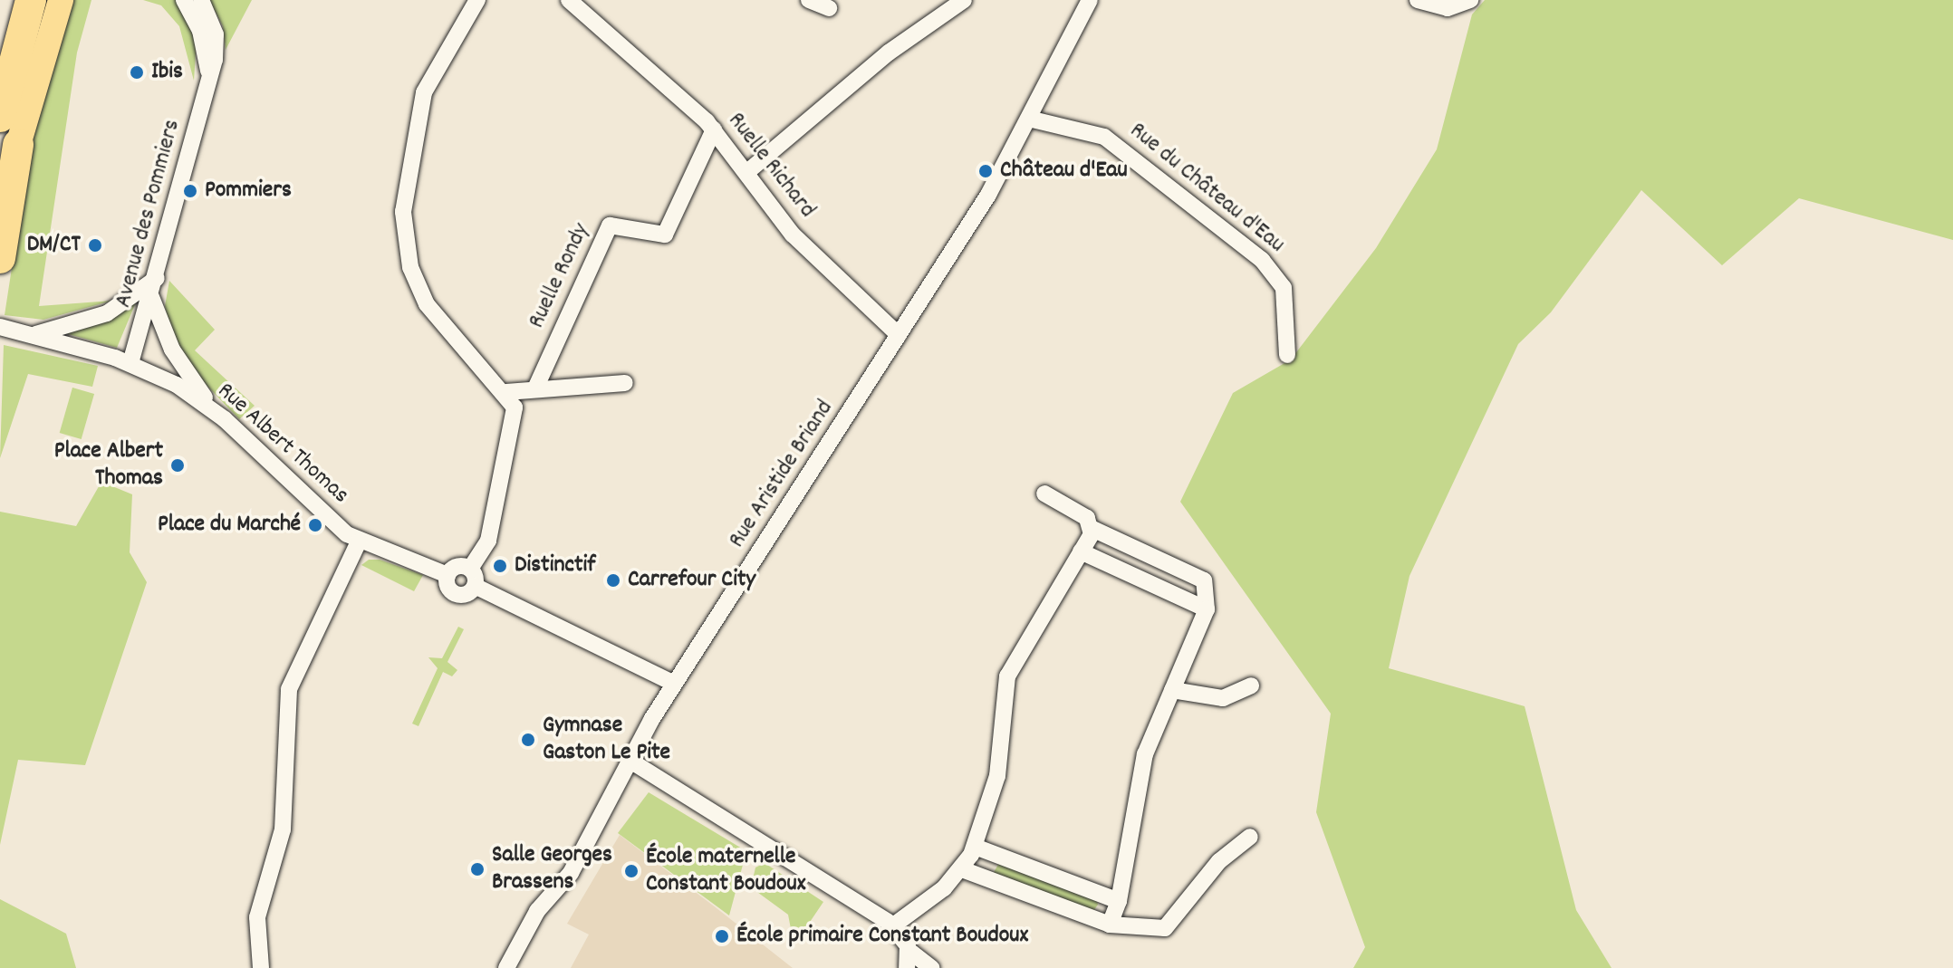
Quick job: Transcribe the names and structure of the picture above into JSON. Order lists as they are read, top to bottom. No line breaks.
{"streets":{"street":["Ruelle Richard","Rue du Château d'Eau","Avenue des Pommiers","Ruelle Rondy","Rue Albert Thomas","Rue Aristide Briand"]},"crossings":[["Ruelle Richard","Ruelle Rondy"],["Ruelle Richard","Rue Aristide Briand"],["Rue du Château d'Eau","Rue Aristide Briand"],["Avenue des Pommiers","Rue Albert Thomas"],["Rue Albert Thomas","Rue Aristide Briand"]],"places":["Ibis","Château d'Eau","Pommiers","DM/CT","Place Albert Thomas","Place du Marché","Distinctif","Carrefour City","Gymnase Gaston Le Pite","Salle Georges Brassens","École maternelle Constant Boudoux","École primaire Constant Boudoux"]}
